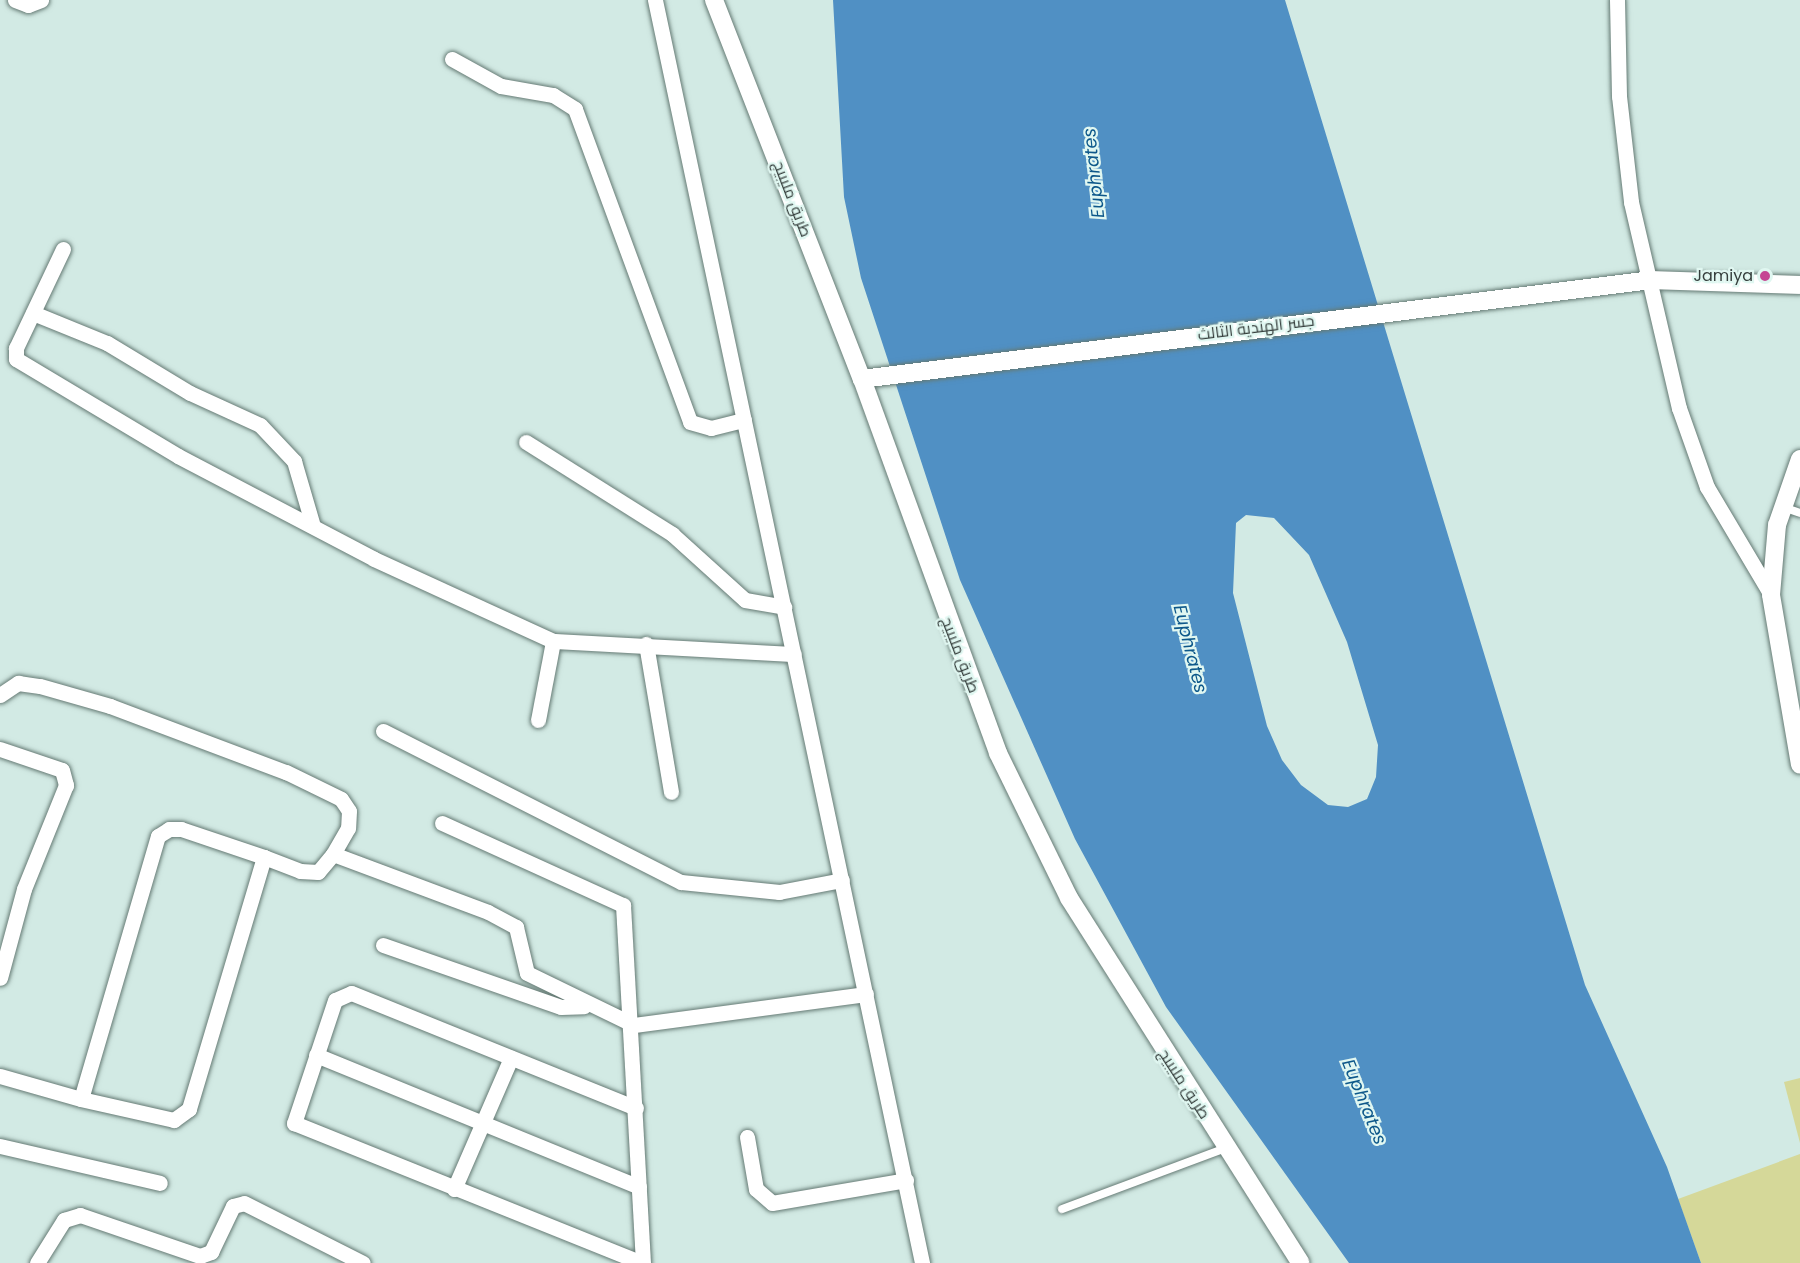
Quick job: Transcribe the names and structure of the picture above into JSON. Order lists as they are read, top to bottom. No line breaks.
{"streets":{"street":["طريق مليبيج","جسر الهندية الثالث"]},"crossings":[["طريق مليبيج","جسر الهندية الثالث"]],"water":["Euphrates"],"places":["Jamiya"]}
